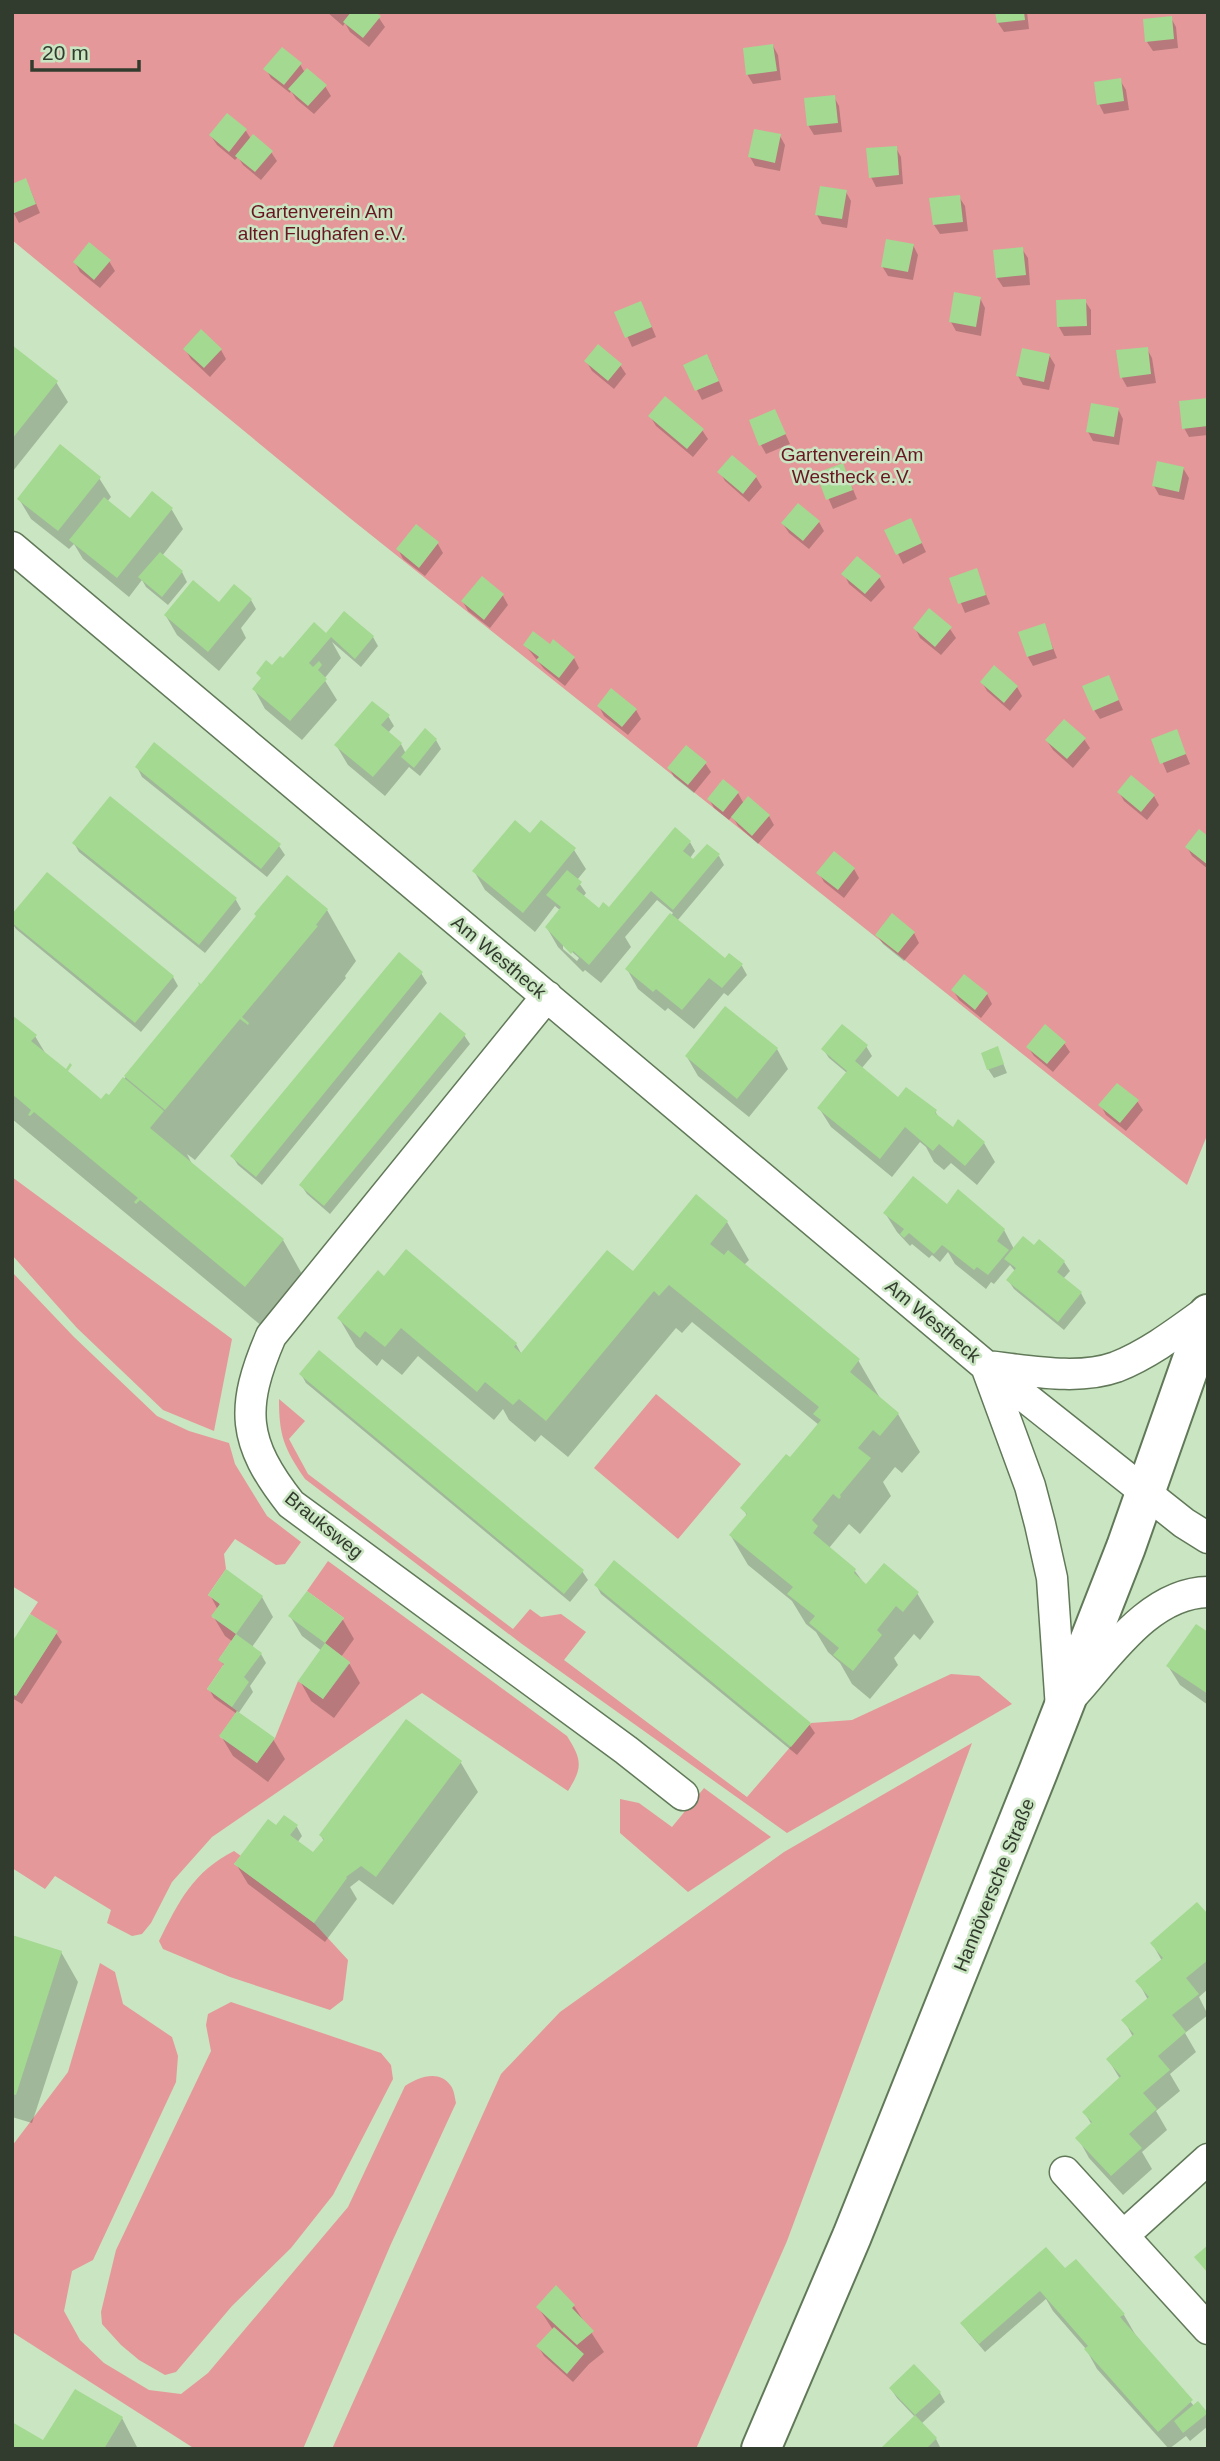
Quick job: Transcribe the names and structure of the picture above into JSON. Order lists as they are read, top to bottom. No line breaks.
{"streets":{"main road":["Hannöversche Straße"],"street":["Am Westheck","Brauksweg"]},"crossings":[["Am Westheck","Brauksweg"],["Am Westheck","Hannöversche Straße"]],"parks":["Gartenverein Am alten Flughafen e.V.","Gartenverein Am Westheck e.V."],"scale_bar":"20 m"}
